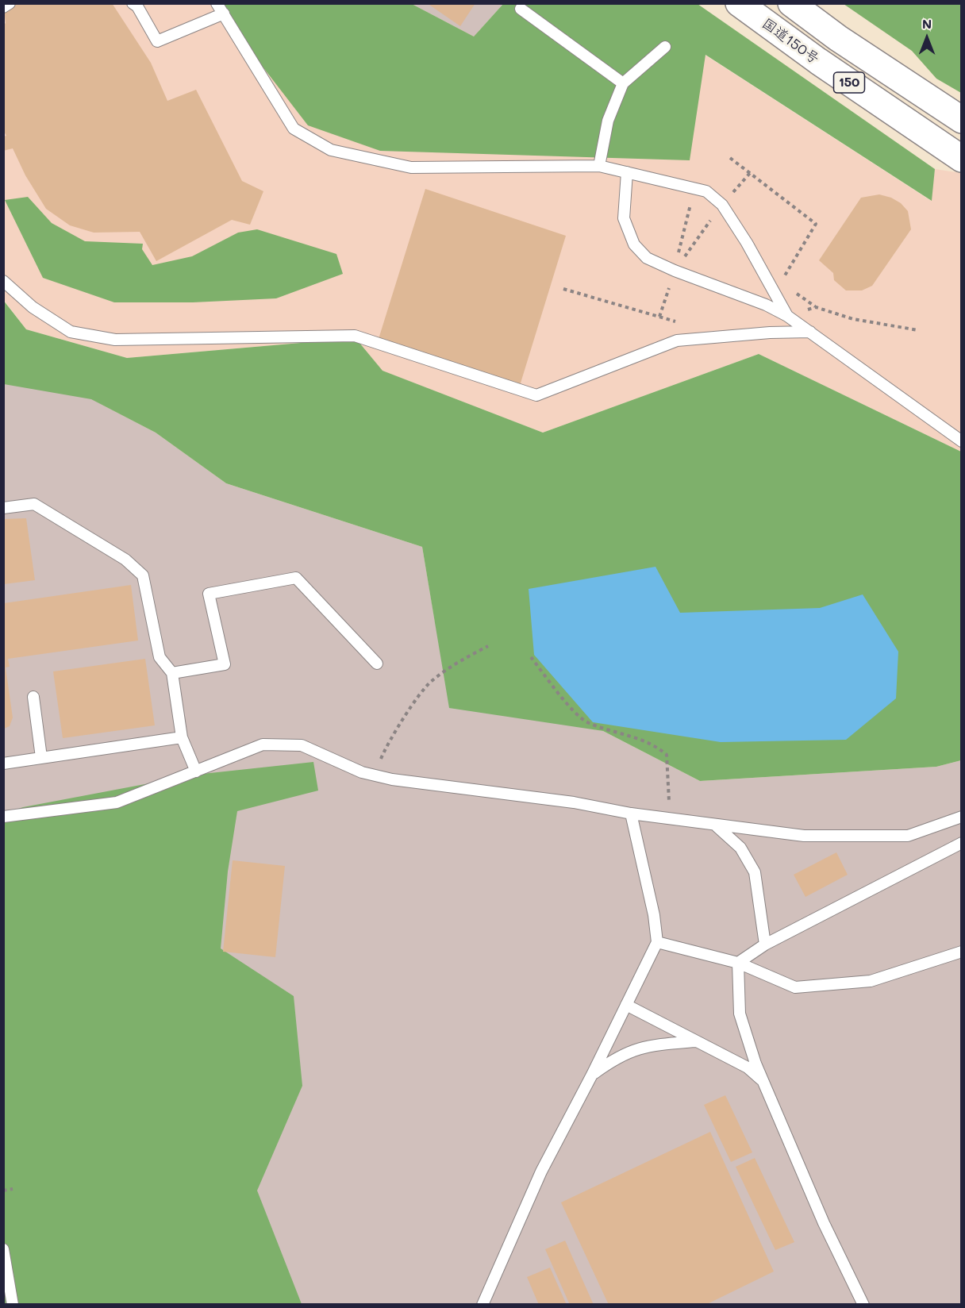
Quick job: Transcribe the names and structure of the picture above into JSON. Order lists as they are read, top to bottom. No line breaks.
{"streets":{"highway":["国道150号","150"]},"north":"top"}
